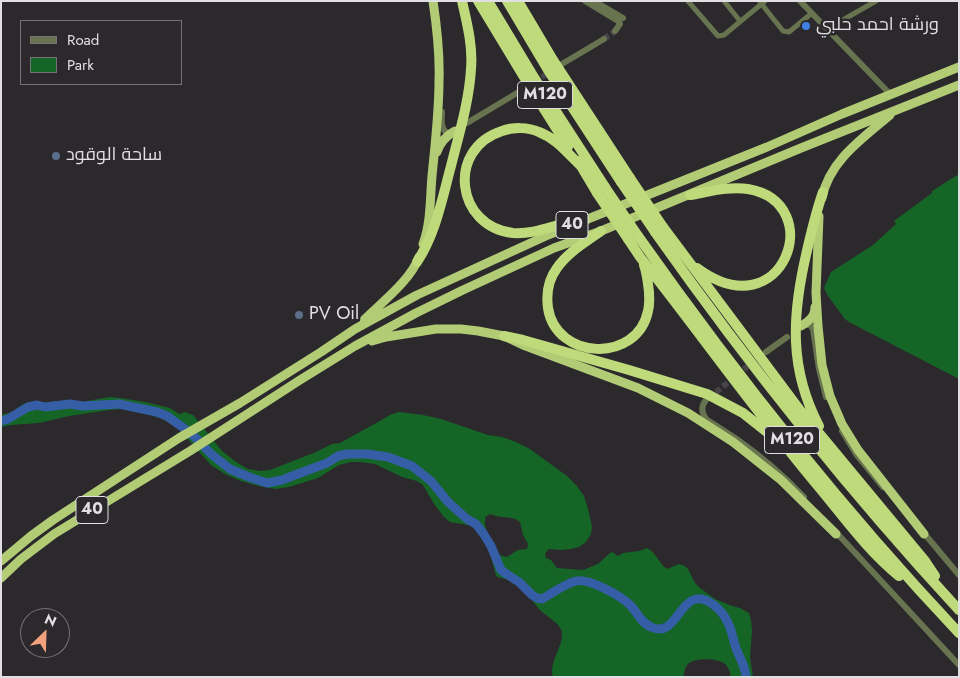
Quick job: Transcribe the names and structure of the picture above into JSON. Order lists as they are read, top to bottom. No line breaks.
{"streets":{"highway":["M120","40"]},"places":["ورشة احمد حلبي","ساحة الوقود","PV Oil"],"legend":["Road","Park"],"north":"top right"}
